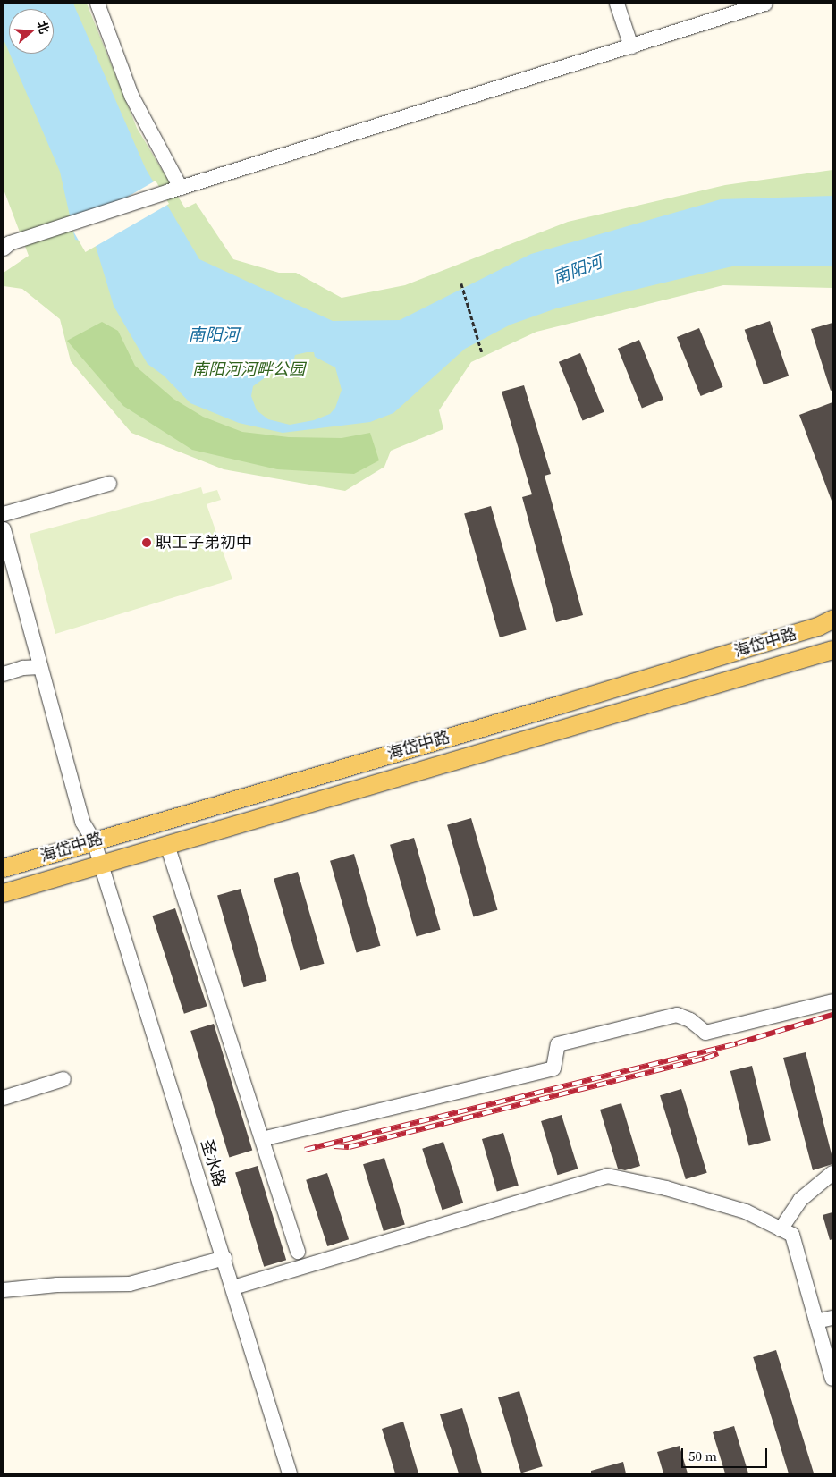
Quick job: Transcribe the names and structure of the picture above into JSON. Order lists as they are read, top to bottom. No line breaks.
{"streets":{"main road":["海岱中路"],"street":["圣水路"]},"crossings":[["海岱中路","圣水路"]],"water":["南阳河"],"parks":["南阳河河畔公园"],"places":["职工子弟初中"],"scale_bar":"50 m","north":"right"}
